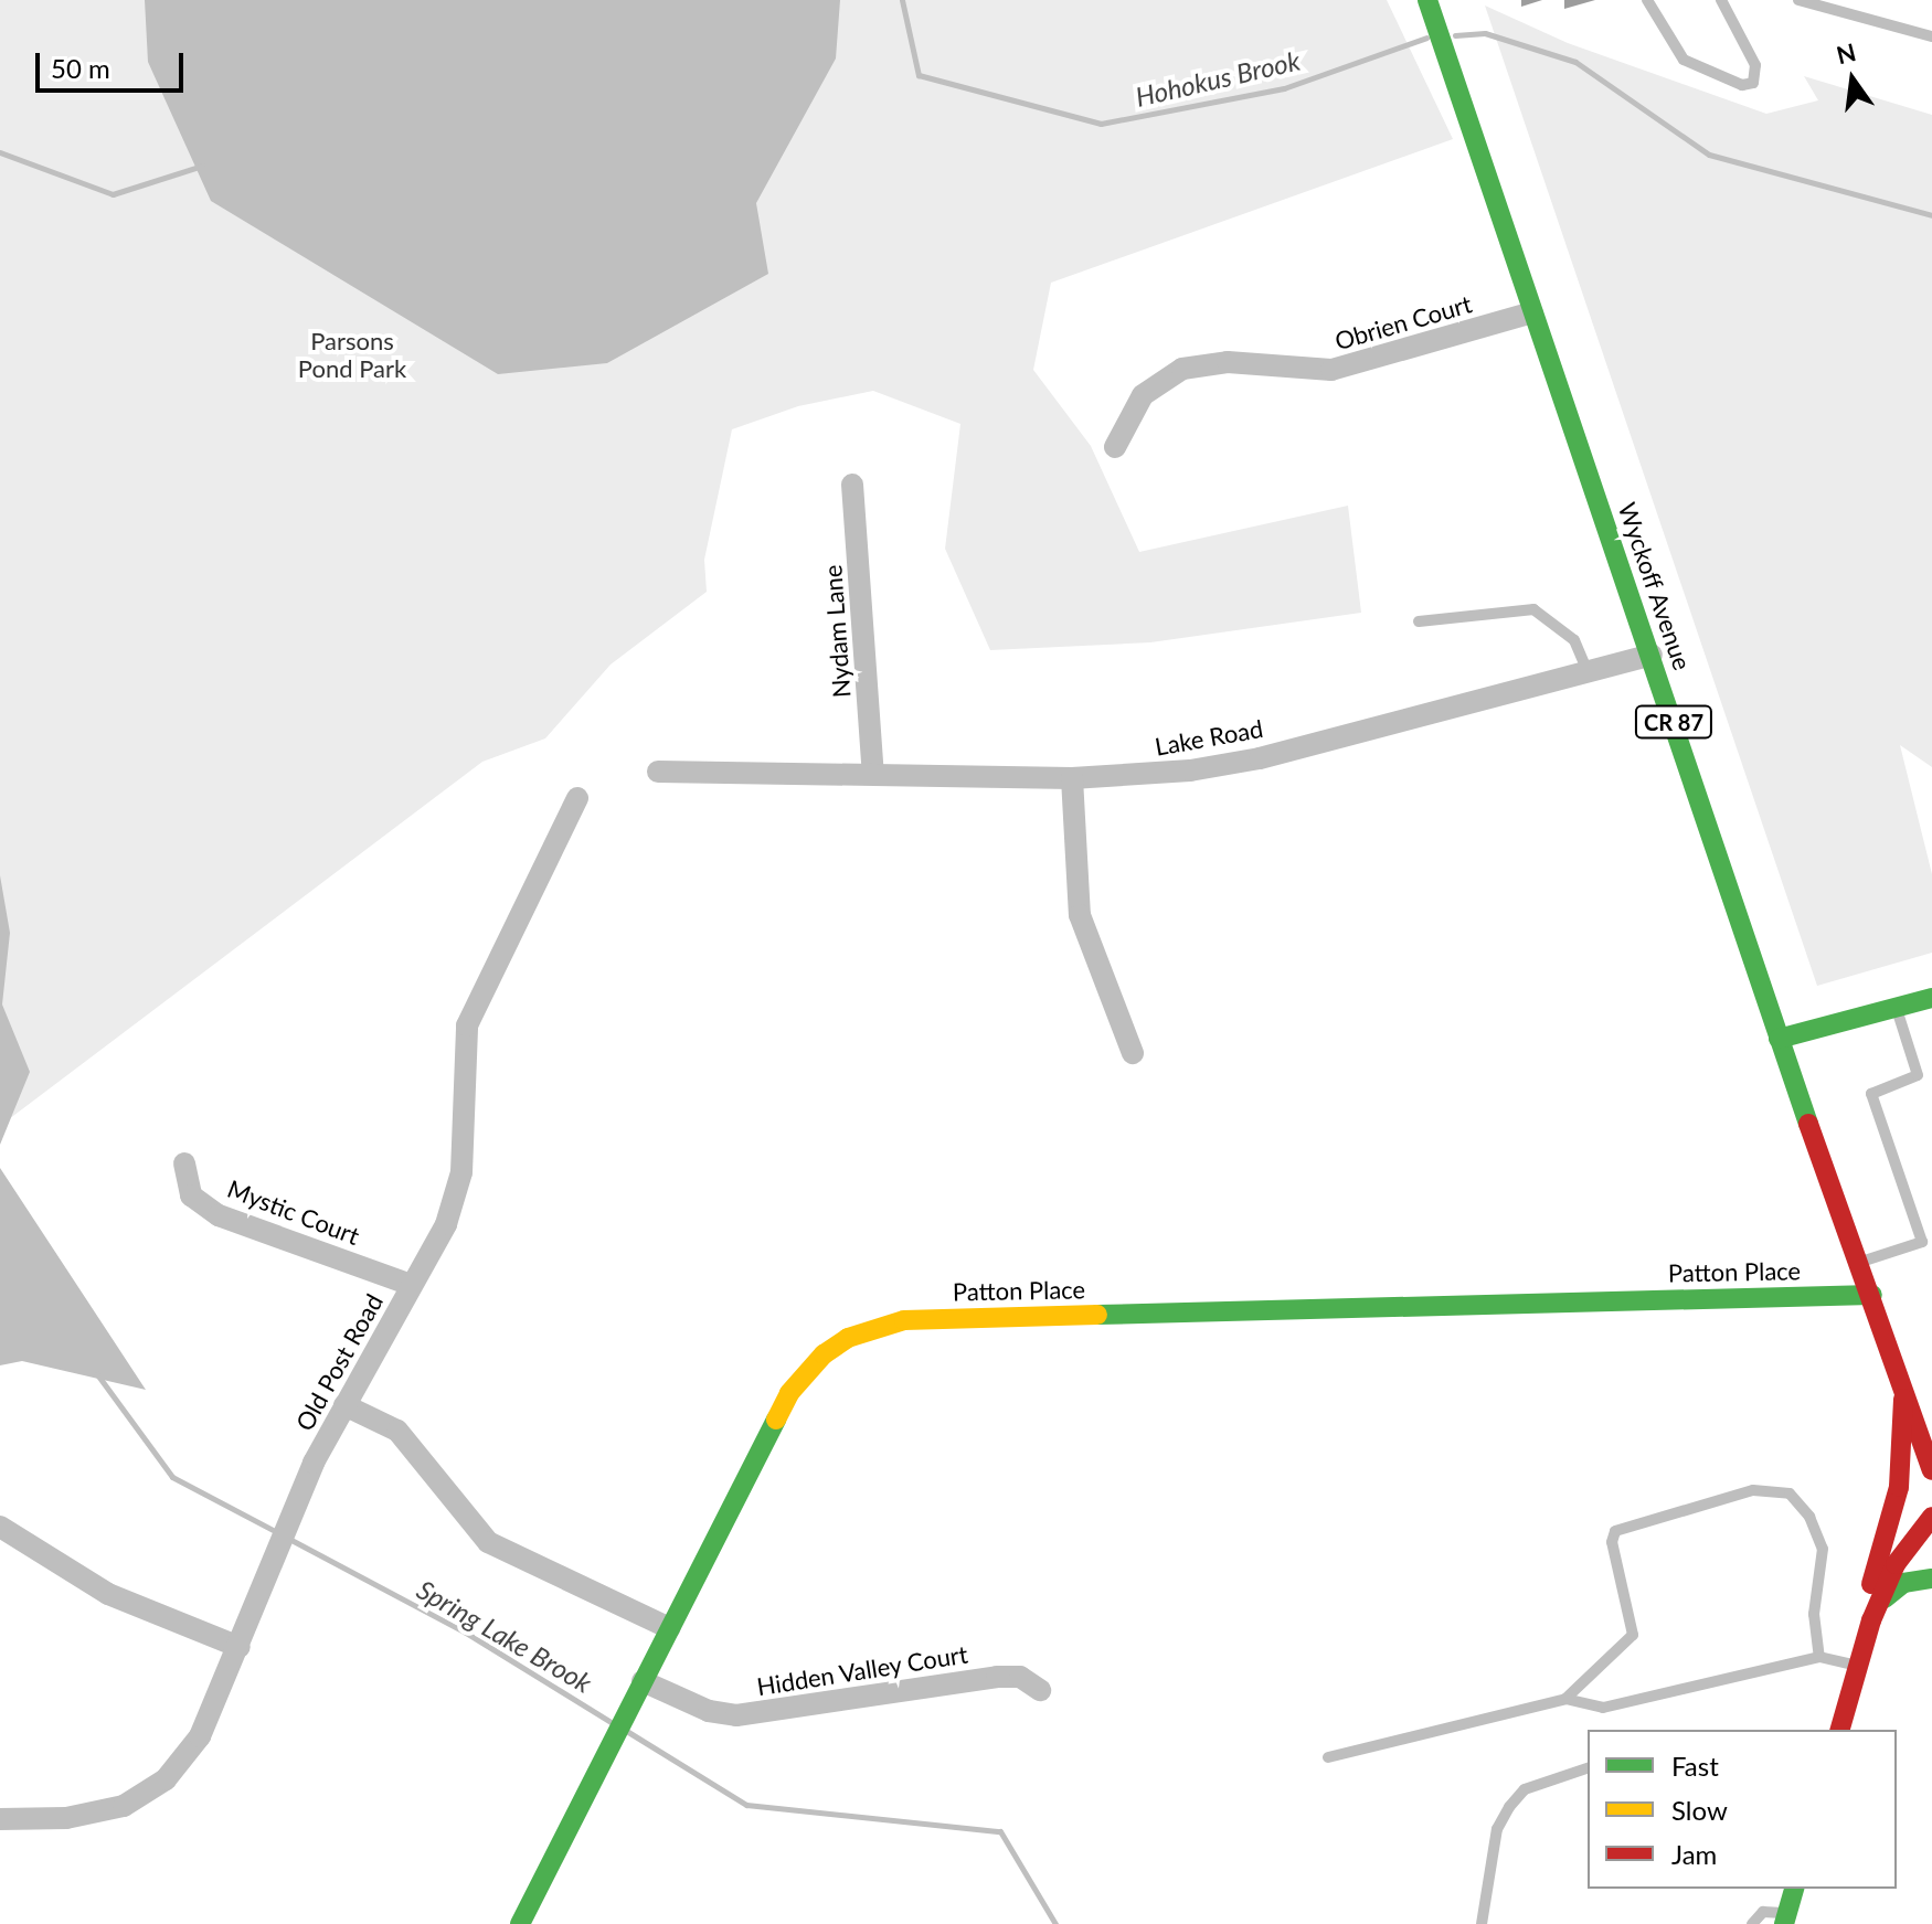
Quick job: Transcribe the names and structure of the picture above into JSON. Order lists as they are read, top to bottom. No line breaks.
{"streets":{"main road":["Wyckoff Avenue","CR 87","Patton Place"],"street":["Obrien Court","Nydam Lane","Lake Road","Mystic Court","Old Post Road","Hidden Valley Court"]},"crossings":[["Obrien Court","Wyckoff Avenue"],["Wyckoff Avenue","Lake Road"],["Wyckoff Avenue","Patton Place"],["Nydam Lane","Lake Road"],["Mystic Court","Old Post Road"],["Patton Place","Hidden Valley Court"]],"water":["Hohokus Brook","Spring Lake Brook"],"parks":["Parsons Pond Park"],"legend":["Fast","Slow","Jam"],"scale_bar":"50 m","north":"top"}
